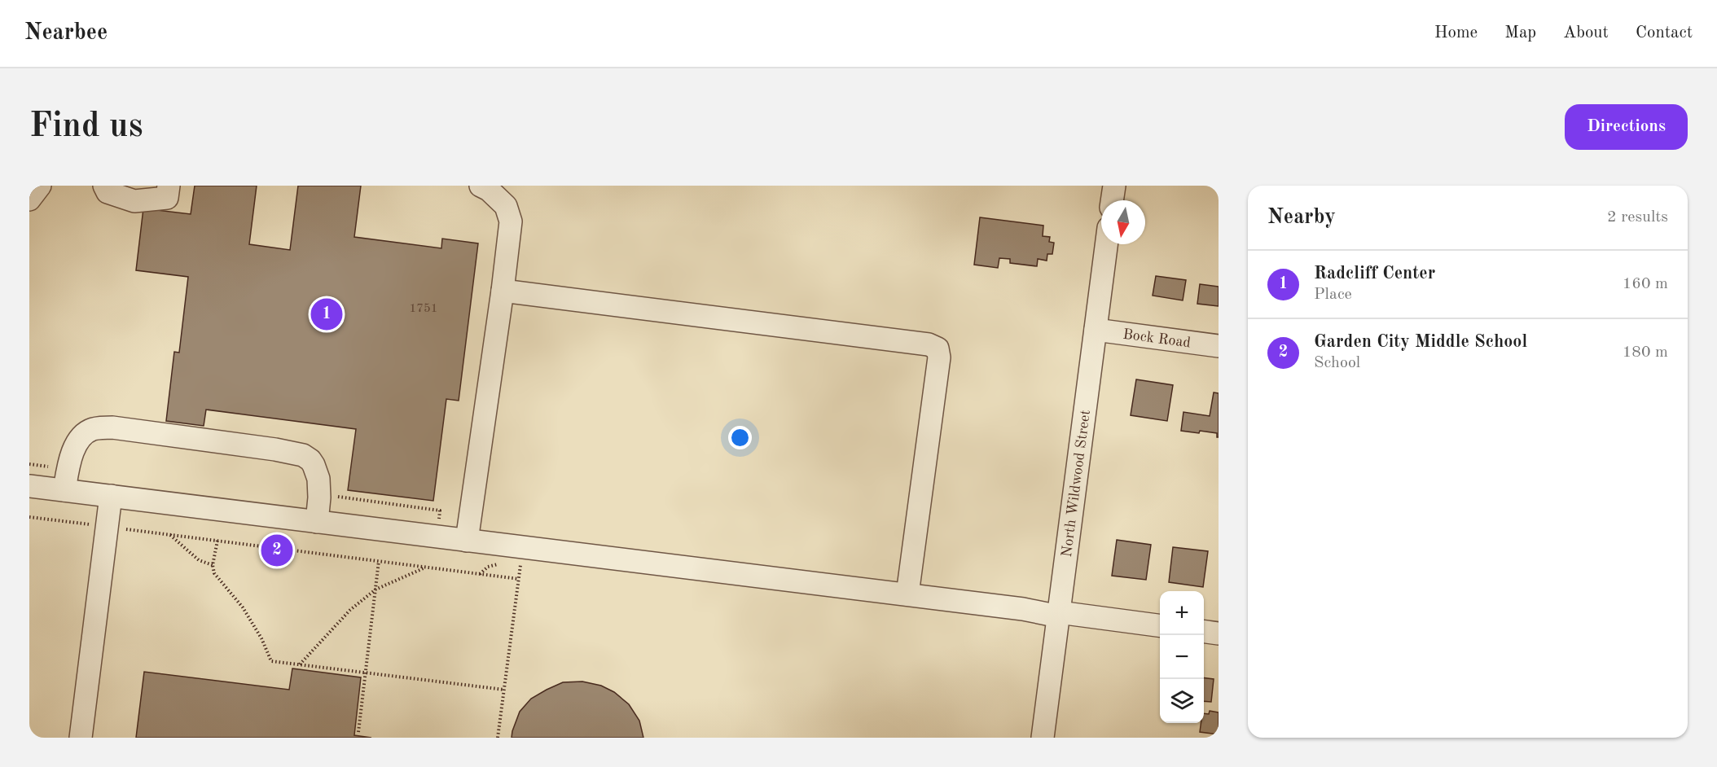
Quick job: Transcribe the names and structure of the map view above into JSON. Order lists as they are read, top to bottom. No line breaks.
{"streets":{"street":["Bock Road","North Wildwood Street"]},"crossings":[["Bock Road","North Wildwood Street"]],"house_numbers":["1751"],"north":"bottom","page":{"header":"Nearbee","nav":["Home","Map","About","Contact"],"buttons":"Directions","title":"Find us","heading":["Nearby","2 results"],"list":[{"mark":"1","name":"Radcliff Center","note":"Place","value":"160 m"},{"mark":"2","name":"Garden City Middle School","note":"School","value":"180 m"}],"pins":["1","2"],"map_buttons":["+","−"]}}
